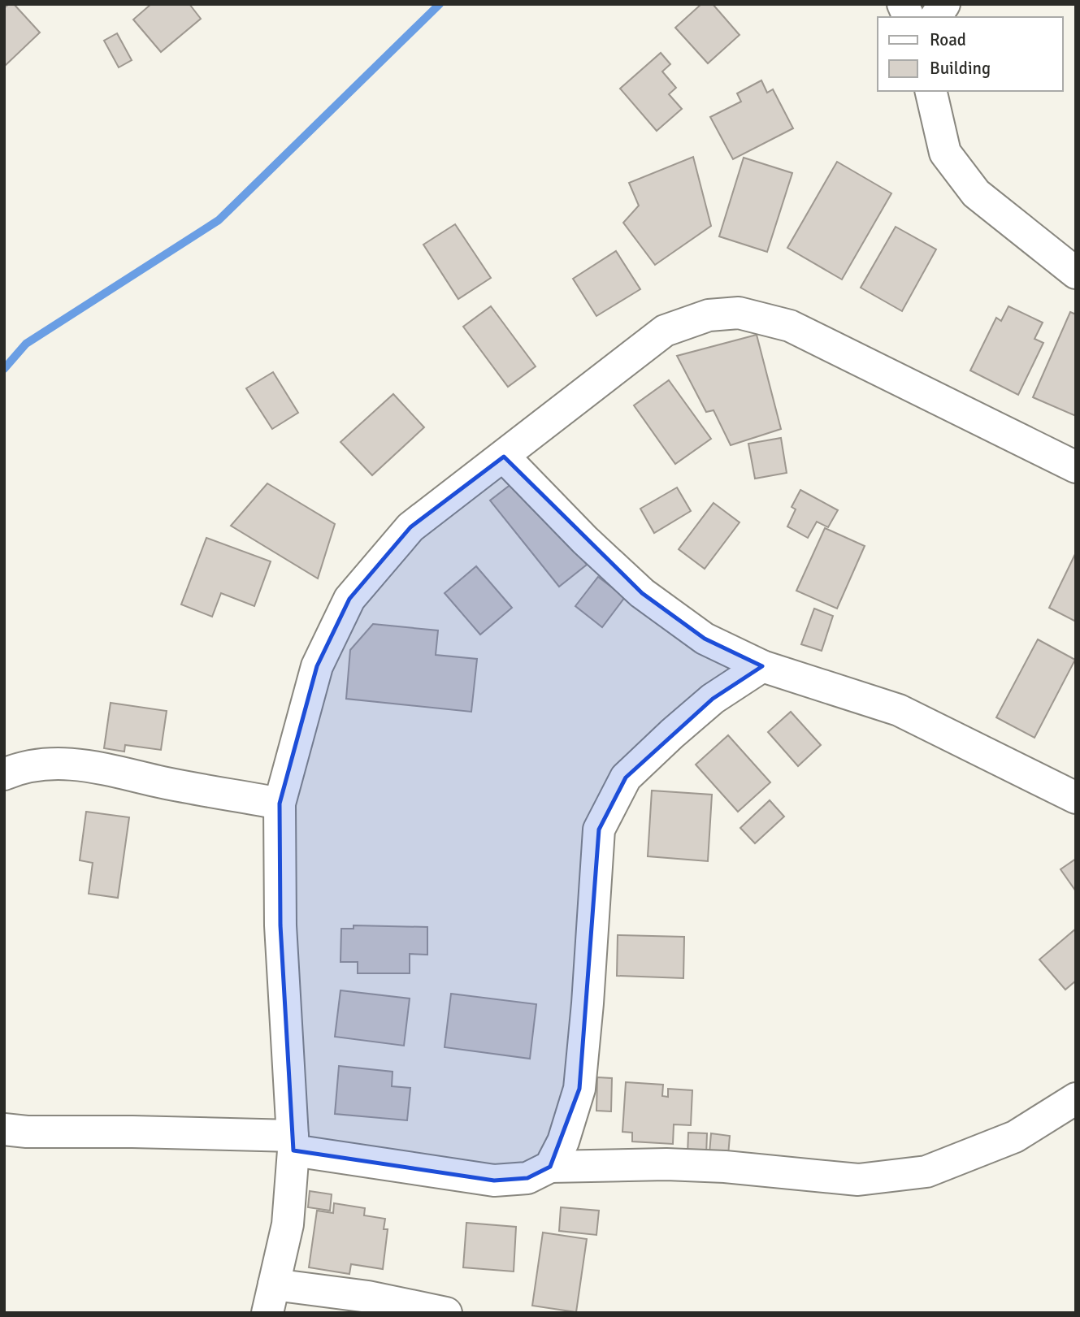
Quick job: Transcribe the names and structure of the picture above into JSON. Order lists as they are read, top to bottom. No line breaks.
{"legend":["Road","Building"]}
